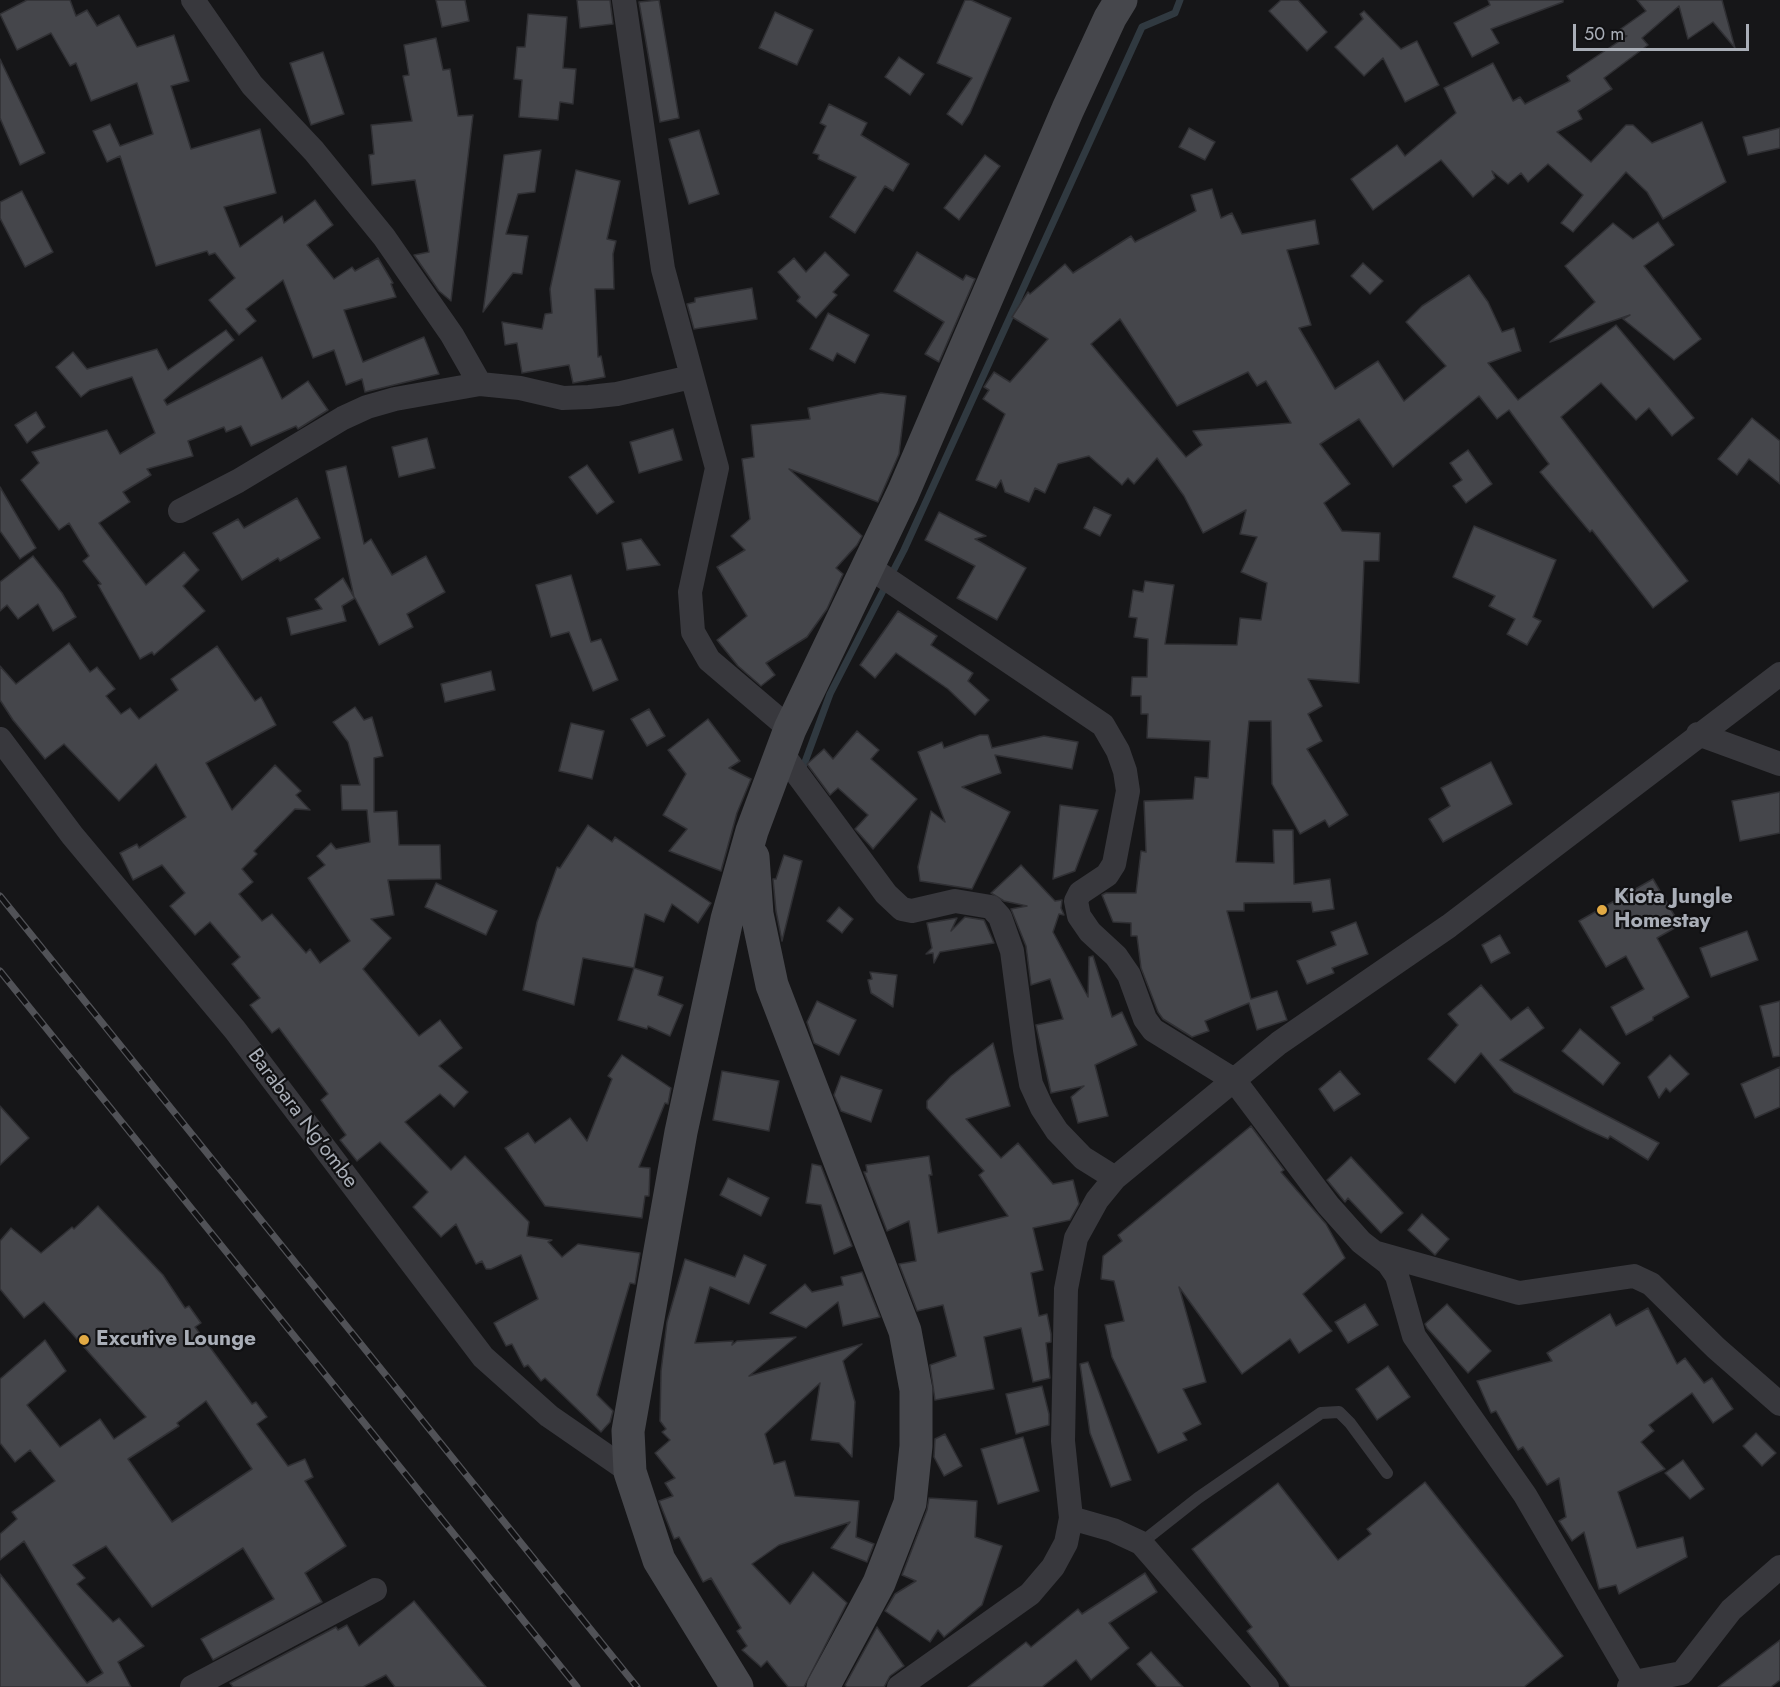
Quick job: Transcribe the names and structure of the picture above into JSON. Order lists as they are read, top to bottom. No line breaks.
{"streets":{"street":["Barabara Ng'ombe"]},"places":["Kiota Jungle Homestay","Excutive Lounge"],"scale_bar":"50 m"}
